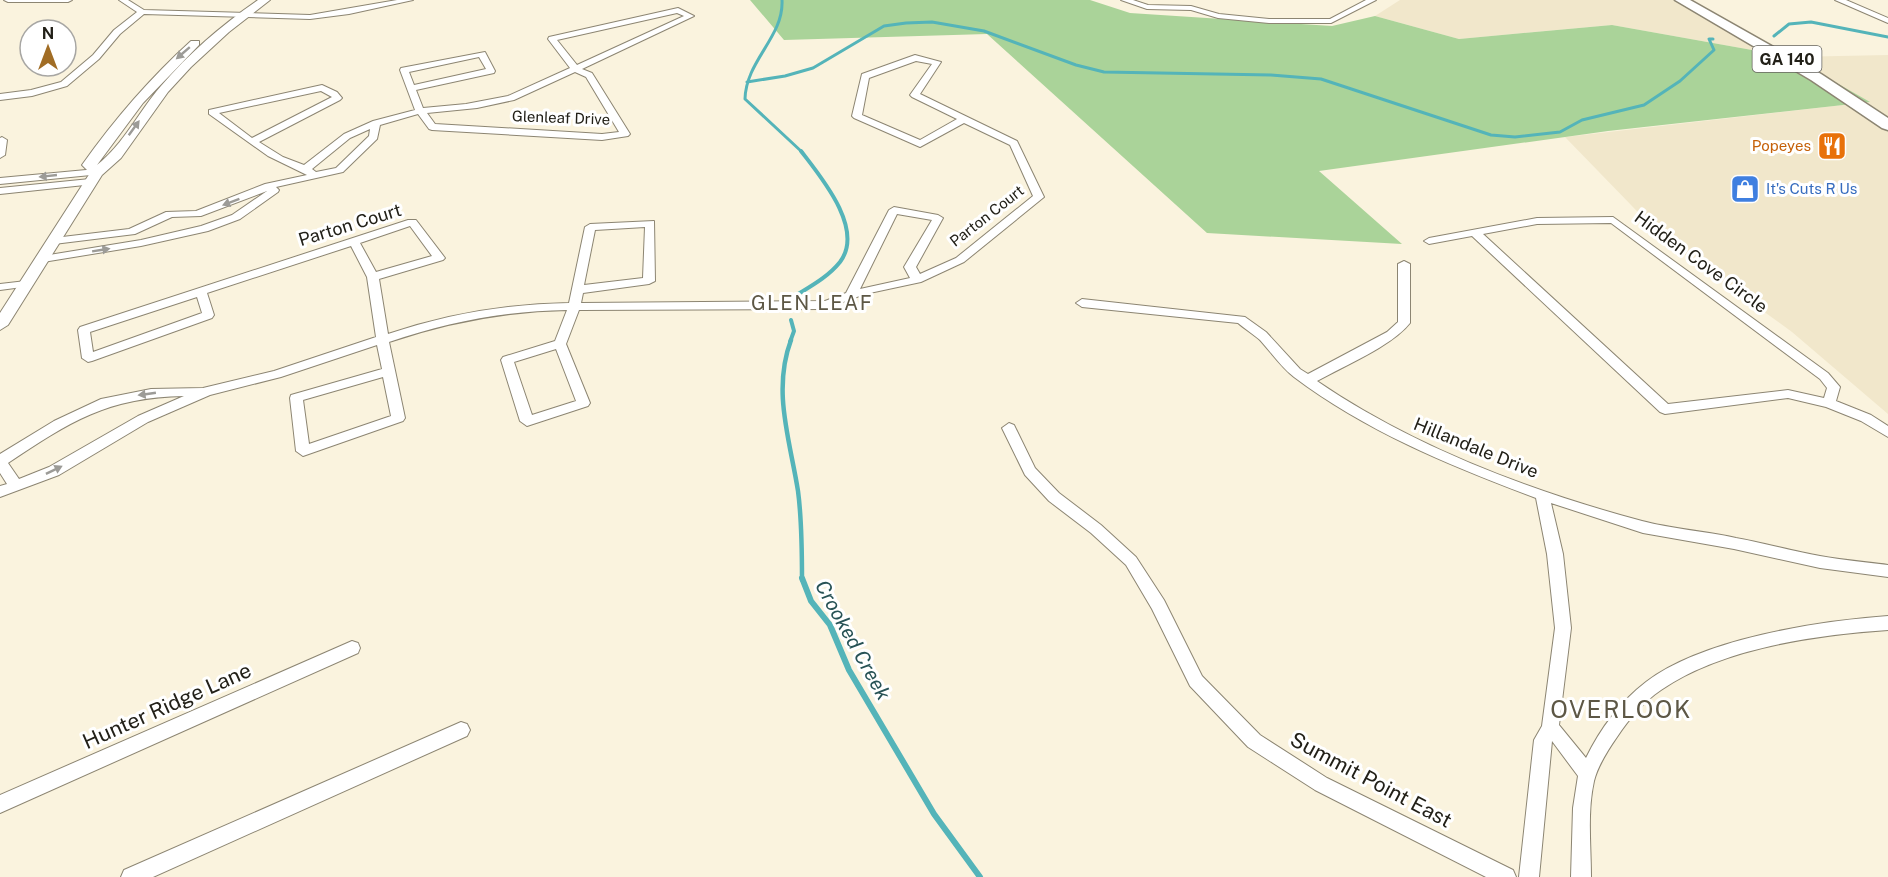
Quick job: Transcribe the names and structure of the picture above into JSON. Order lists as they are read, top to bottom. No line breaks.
{"streets":{"main road":["GA 140"],"street":["Glenleaf Drive","Parton Court","Hidden Cove Circle","Hillandale Drive","Hunter Ridge Lane","Summit Point East"]},"districts":["GLEN LEAF","OVERLOOK"],"water":["Crooked Creek"],"places":{"restaurant":["Popeyes"],"shop":["It's Cuts R Us"]},"north":"top"}
